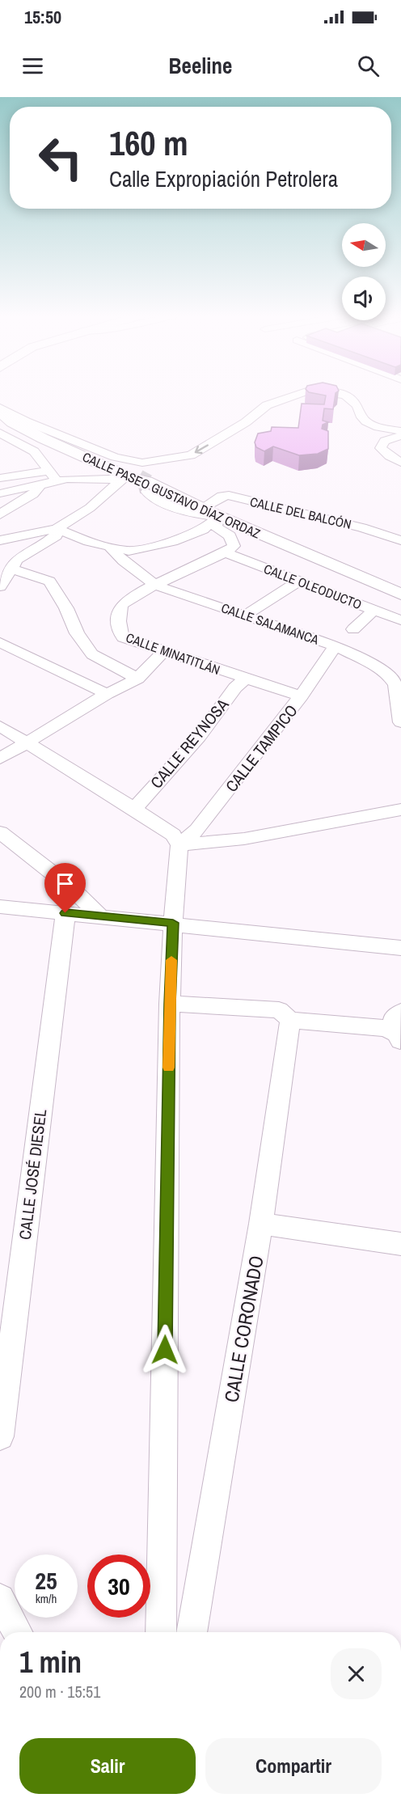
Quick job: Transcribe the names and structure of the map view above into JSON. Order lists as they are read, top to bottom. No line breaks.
{"streets":{"main road":["CALLE PASEO GUSTAVO DÍAZ ORDAZ"],"street":["CALLE DEL BALCÓN","CALLE OLEODUCTO","CALLE SALAMANCA","CALLE MINATITLÁN","CALLE REYNOSA","CALLE TAMPICO","CALLE JOSÉ DIESEL","CALLE CORONADO"]},"crossings":[["CALLE PASEO GUSTAVO DÍAZ ORDAZ","CALLE DEL BALCÓN"],["CALLE OLEODUCTO","CALLE MINATITLÁN"],["CALLE SALAMANCA","CALLE MINATITLÁN"],["CALLE SALAMANCA","CALLE TAMPICO"],["CALLE MINATITLÁN","CALLE REYNOSA"],["CALLE MINATITLÁN","CALLE TAMPICO"]],"north":"left","page":{"status":"15:50","header":"Beeline","turn":["160 m","Calle Expropiación Petrolera"],"speed":"25 km/h","limit":"30","heading":["1 min","200 m · 15:51"],"buttons":["Salir","Compartir"]}}
